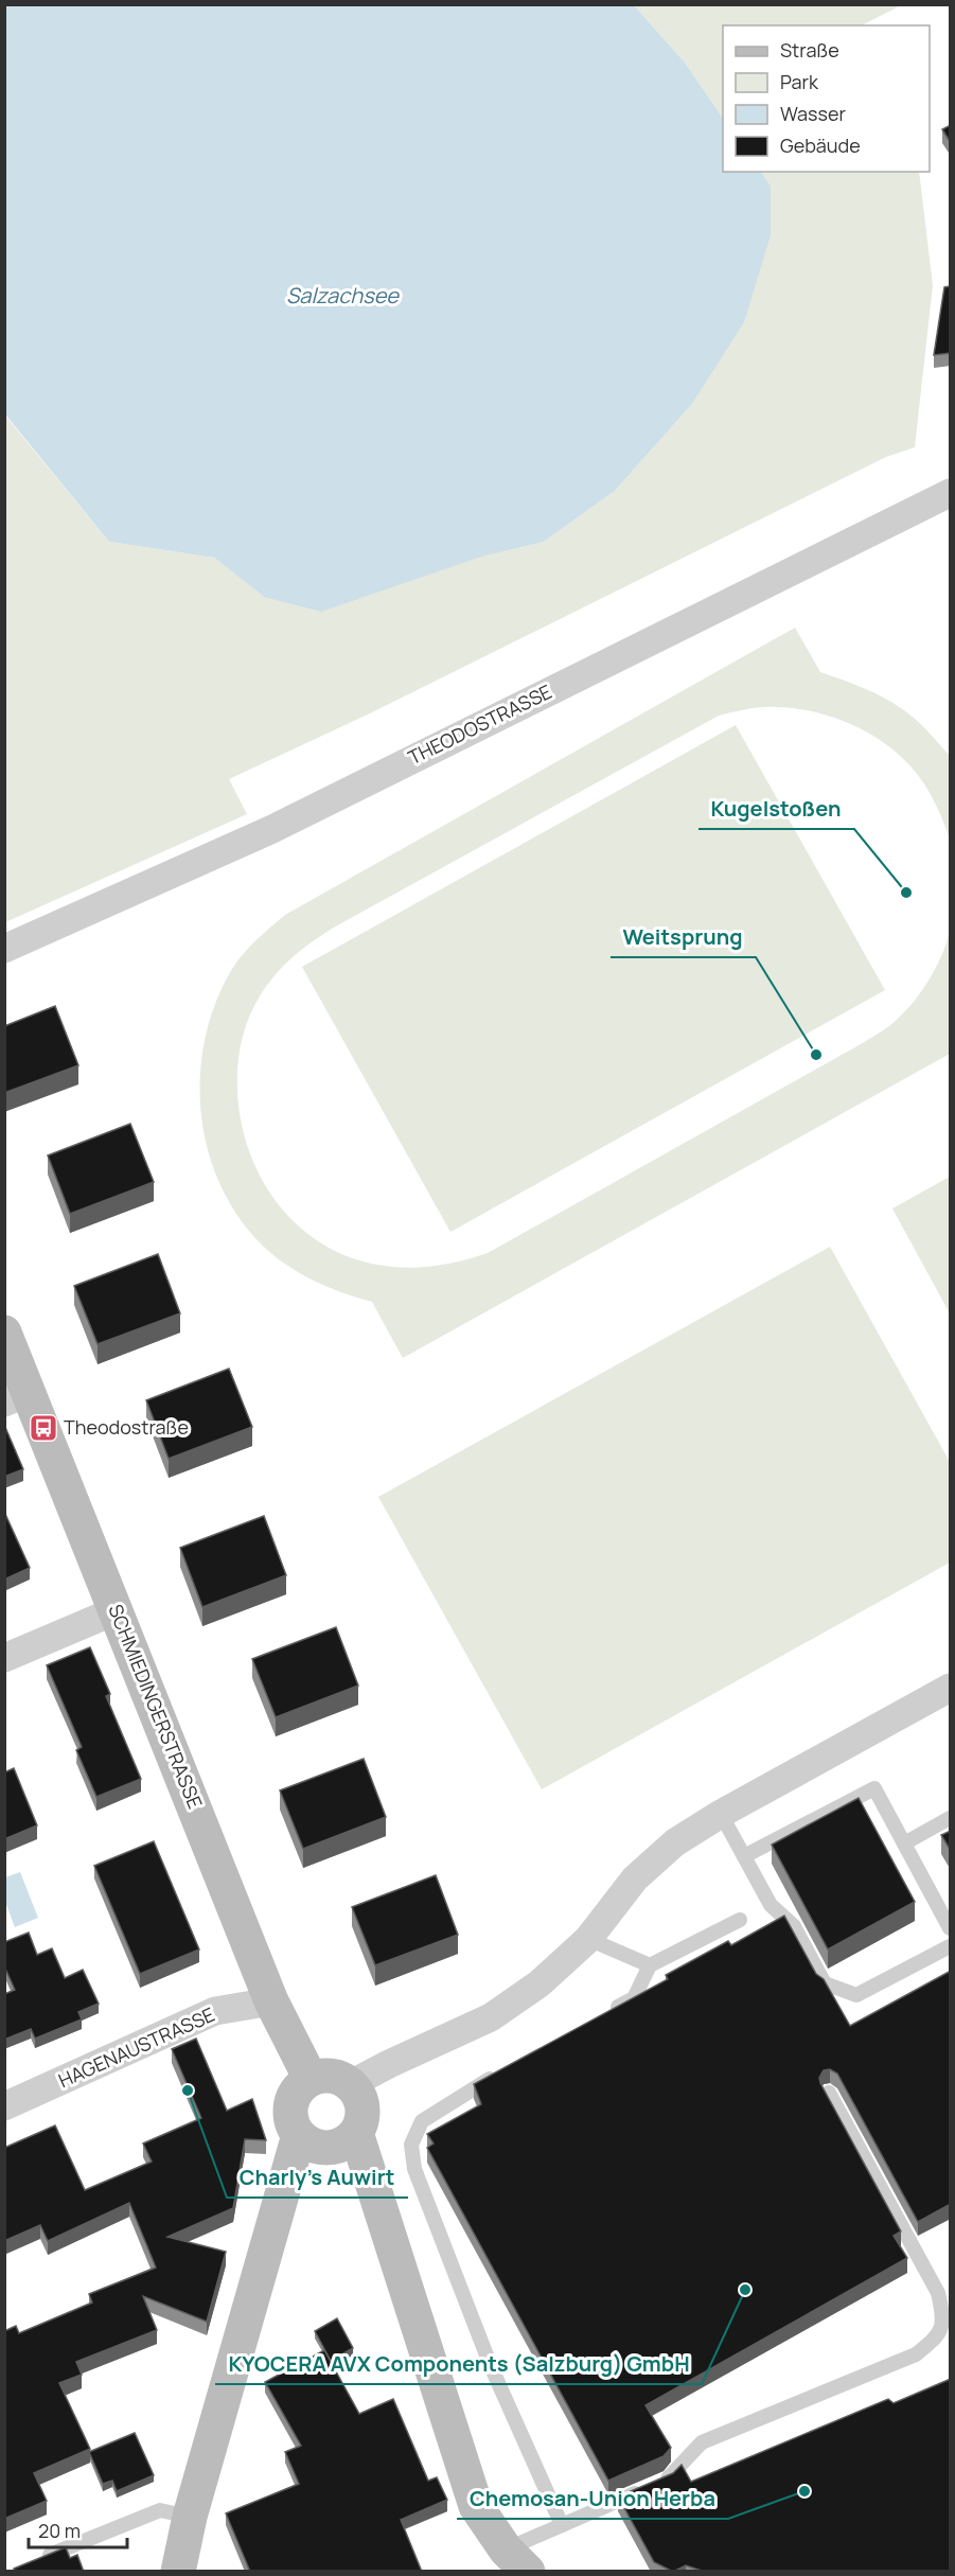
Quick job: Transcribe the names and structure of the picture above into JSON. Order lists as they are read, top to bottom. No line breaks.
{"streets":{"street":["THEODOSTRASSE","SCHMIEDINGERSTRASSE","HAGENAUSTRASSE"]},"crossings":[["SCHMIEDINGERSTRASSE","HAGENAUSTRASSE"]],"water":["Salzachsee"],"places":{"other":["Kugelstoßen","Weitsprung","Charly's Auwirt","KYOCERA AVX Components (Salzburg) GmbH","Chemosan-Union Herba"],"bus stop":["Theodostraße"]},"legend":["Straße","Park","Wasser","Gebäude"],"scale_bar":"20 m"}
